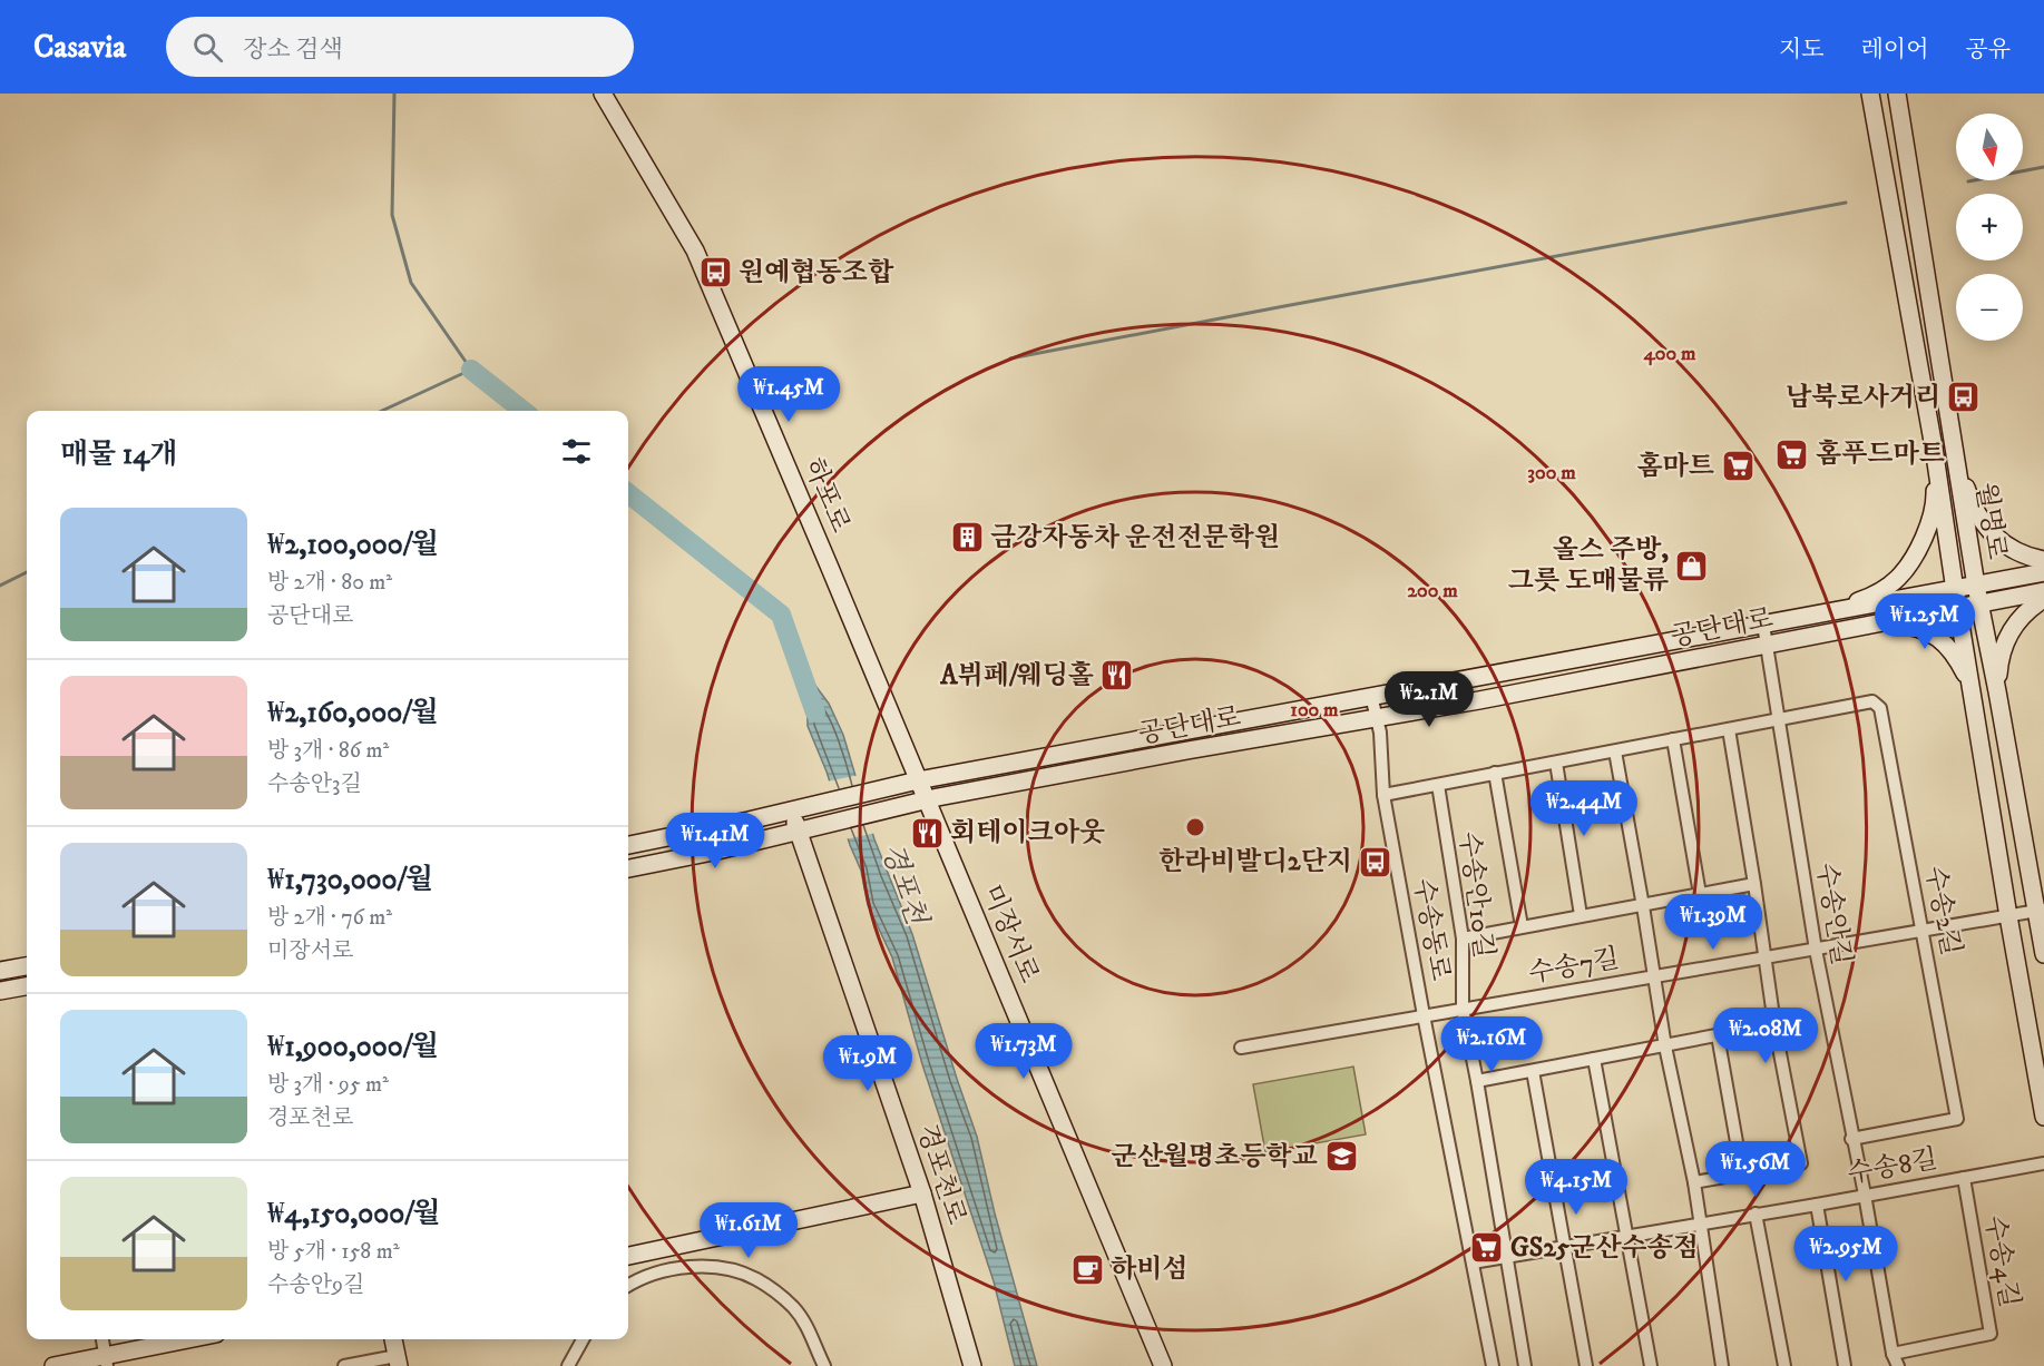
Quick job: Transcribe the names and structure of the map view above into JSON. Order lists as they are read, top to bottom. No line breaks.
{"streets":{"street":["하포로","월명로","공단대로","수송안10길","수송2길","수송안길","수송동로","미장서로","수송7길","수송8길","경포천로","수송4길"]},"crossings":[["하포로","공단대로"],["하포로","미장서로"],["월명로","공단대로"],["월명로","수송7길"],["공단대로","수송안길"],["공단대로","수송동로"],["공단대로","미장서로"],["공단대로","경포천로"],["수송안10길","수송7길"],["수송안10길","수송8길"],["수송2길","수송안길"],["수송2길","수송7길"],["수송안길","수송7길"],["수송안길","수송8길"],["수송안길","수송4길"],["수송동로","수송7길"],["수송동로","수송8길"],["수송8길","수송4길"]],"water":["경포천"],"places":{"bus stop":["원예협동조합","남북로사거리","한라비발디2단지"],"supermarket":["홈푸드마트","홈마트","GS25군산수송점"],"building":["금강자동차 운전전문학원"],"shop":["올스 주방, 그릇 도매물류"],"restaurant":["A뷔페/웨딩홀","회테이크아웃"],"school or university":["군산월명초등학교"],"cafe":["하비섬"]},"north":"bottom","page":{"header":"Casavia","search":"장소 검색","nav":["지도","레이어","공유"],"map_buttons":["+","−"],"price":["₩1.45M","₩1.25M","₩2.1M","₩2.44M","₩1.41M","₩1.39M","₩2.08M","₩2.16M","₩1.73M","₩1.9M","₩1.56M","₩4.15M","₩1.61M","₩2.95M"],"heading":"매물 14개","list":[{"name":"₩2,100,000/월","note":"방 2개 · 80 m² · 공단대로"},{"name":"₩2,160,000/월","note":"방 3개 · 86 m² · 수송안3길"},{"name":"₩1,730,000/월","note":"방 2개 · 76 m² · 미장서로"},{"name":"₩1,900,000/월","note":"방 3개 · 95 m² · 경포천로"},{"name":"₩4,150,000/월","note":"방 5개 · 158 m² · 수송안9길"}]},"rings":["400 m","300 m","200 m","100 m"]}
